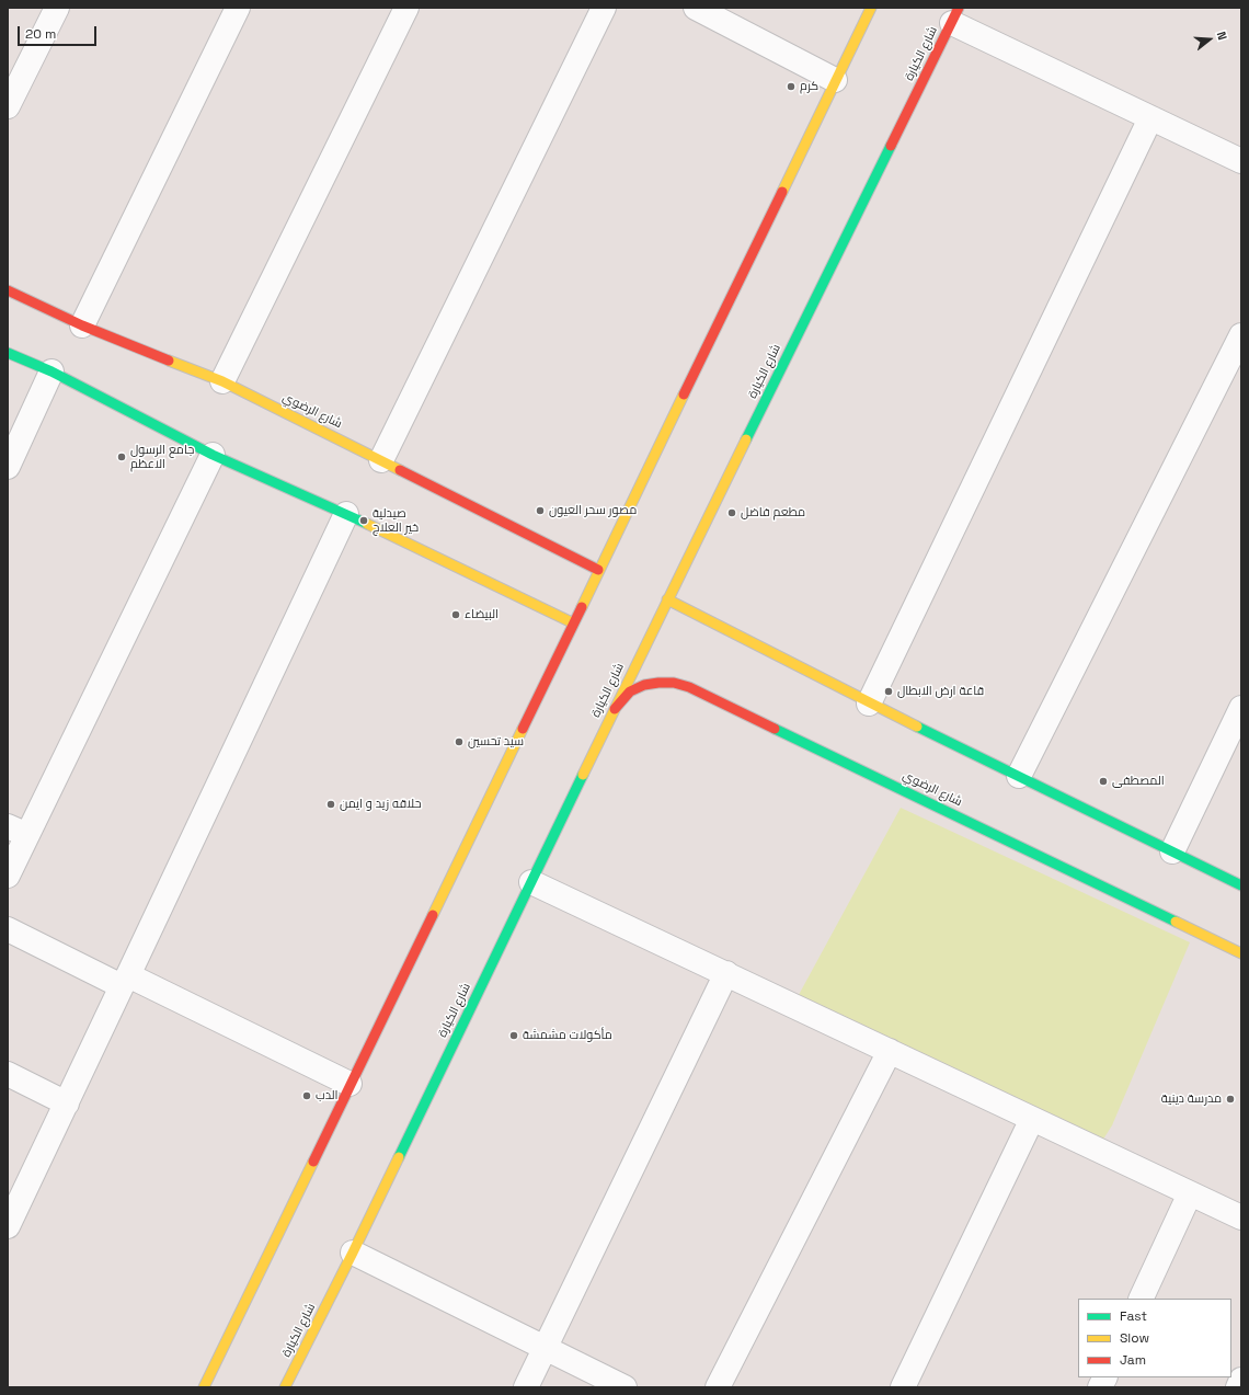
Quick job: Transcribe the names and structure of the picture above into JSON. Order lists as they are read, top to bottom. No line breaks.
{"streets":{"main road":["شارع الكيارة","شارع الرضوي"]},"crossings":[["شارع الكيارة","شارع الرضوي"]],"places":["كرم","جامع الرسول الاعظم","مصور سحر العيون","مطعم فاضل","صيدلية خير العلاج","البيضاء","قاعة ارض الابطال","سيد تحسين","المصطفى","حلاقه زيد و ايمن","مأكولات مشمشة","الدب","مدرسة دينية"],"legend":["Fast","Slow","Jam"],"scale_bar":"20 m","north":"right"}
